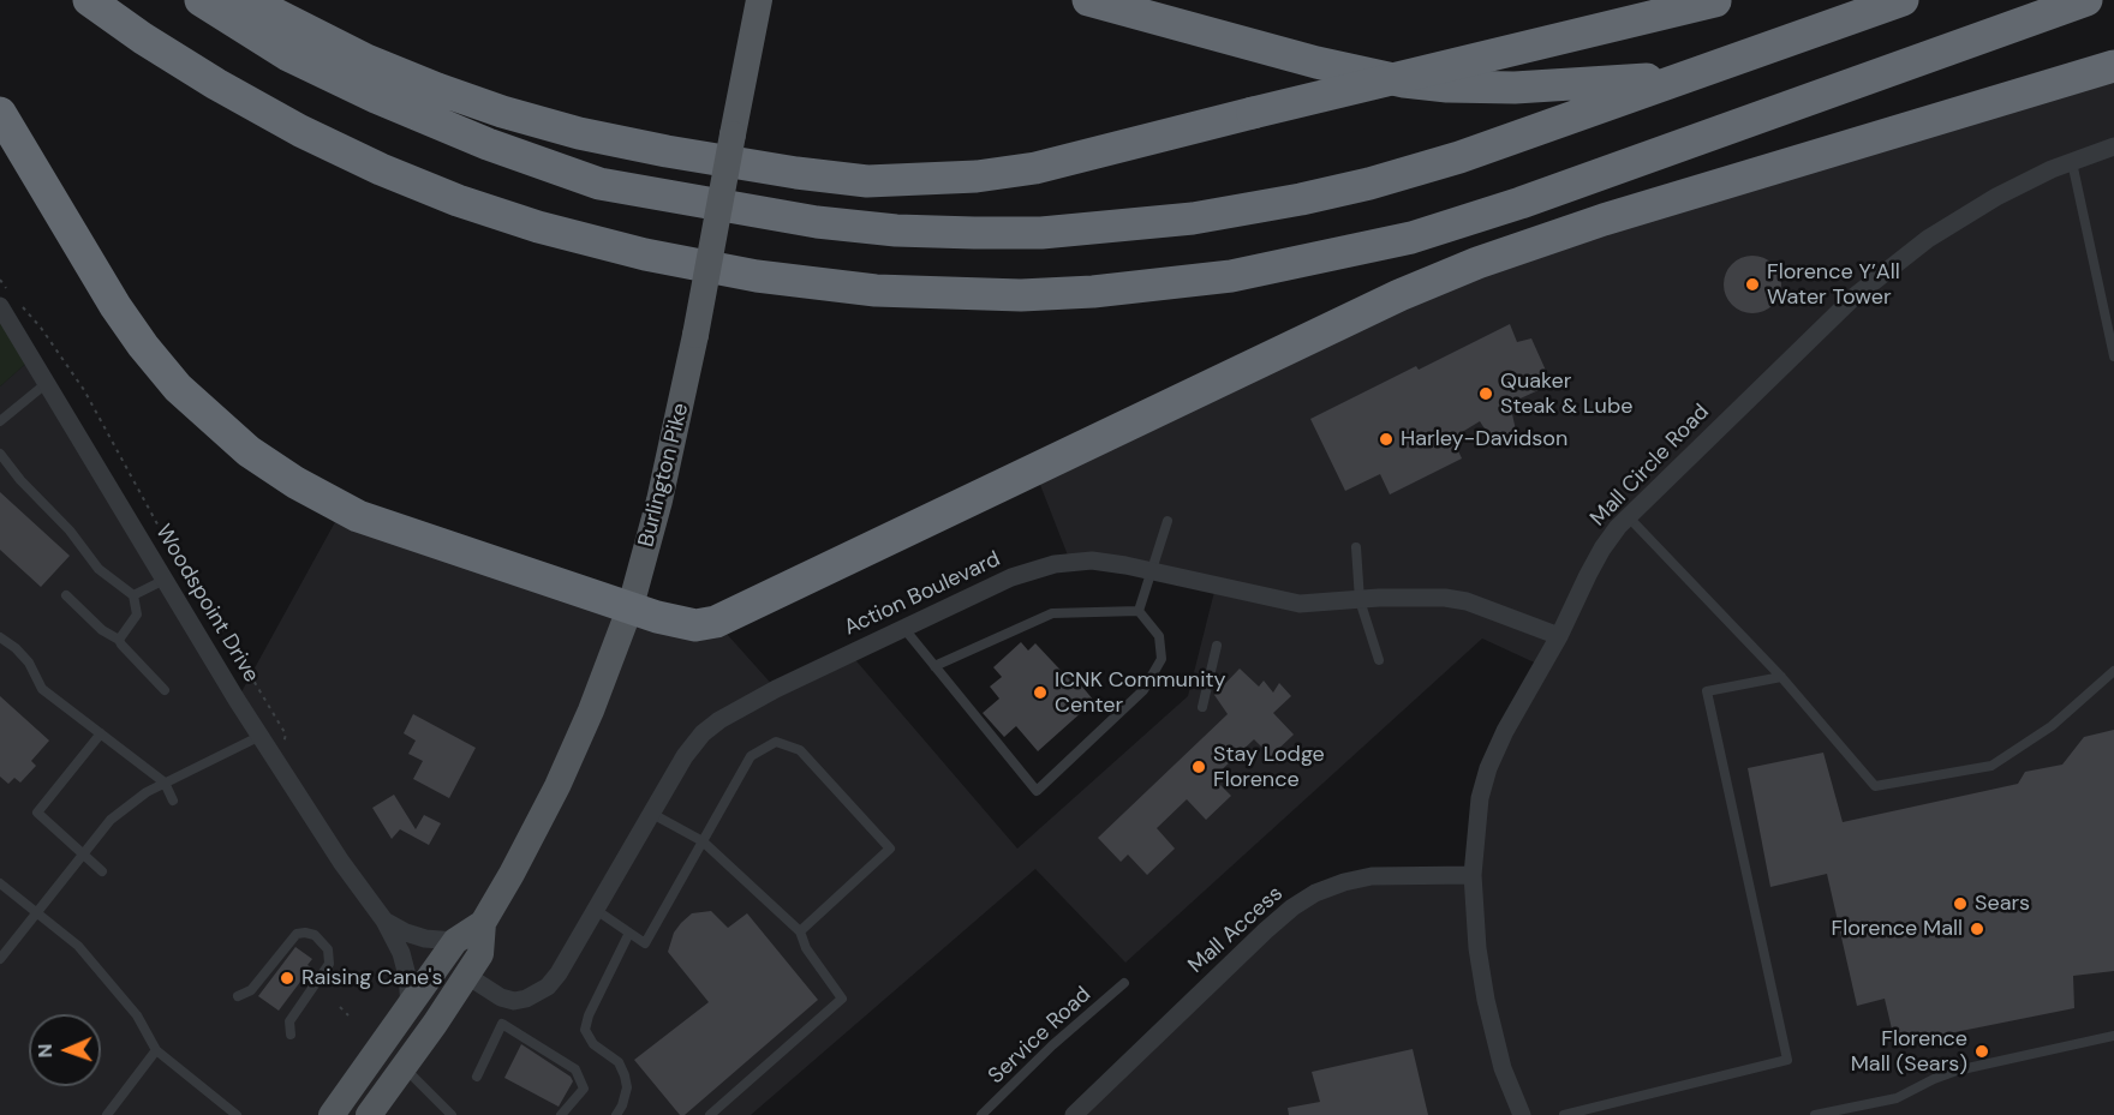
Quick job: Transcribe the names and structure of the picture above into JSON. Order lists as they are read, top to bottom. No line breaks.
{"streets":{"main road":["Burlington Pike"],"street":["Mall Circle Road","Action Boulevard","Woodspoint Drive","Mall Access"],"lane":["Service Road"]},"crossings":[["Mall Circle Road","Action Boulevard"],["Mall Circle Road","Mall Access"],["Burlington Pike","Action Boulevard"],["Burlington Pike","Woodspoint Drive"]],"places":["Florence Y’All Water Tower","Quaker Steak & Lube","Harley-Davidson","ICNK Community Center","Stay Lodge Florence","Sears","Florence Mall","Raising Cane's","Florence Mall (Sears)"],"north":"left"}
